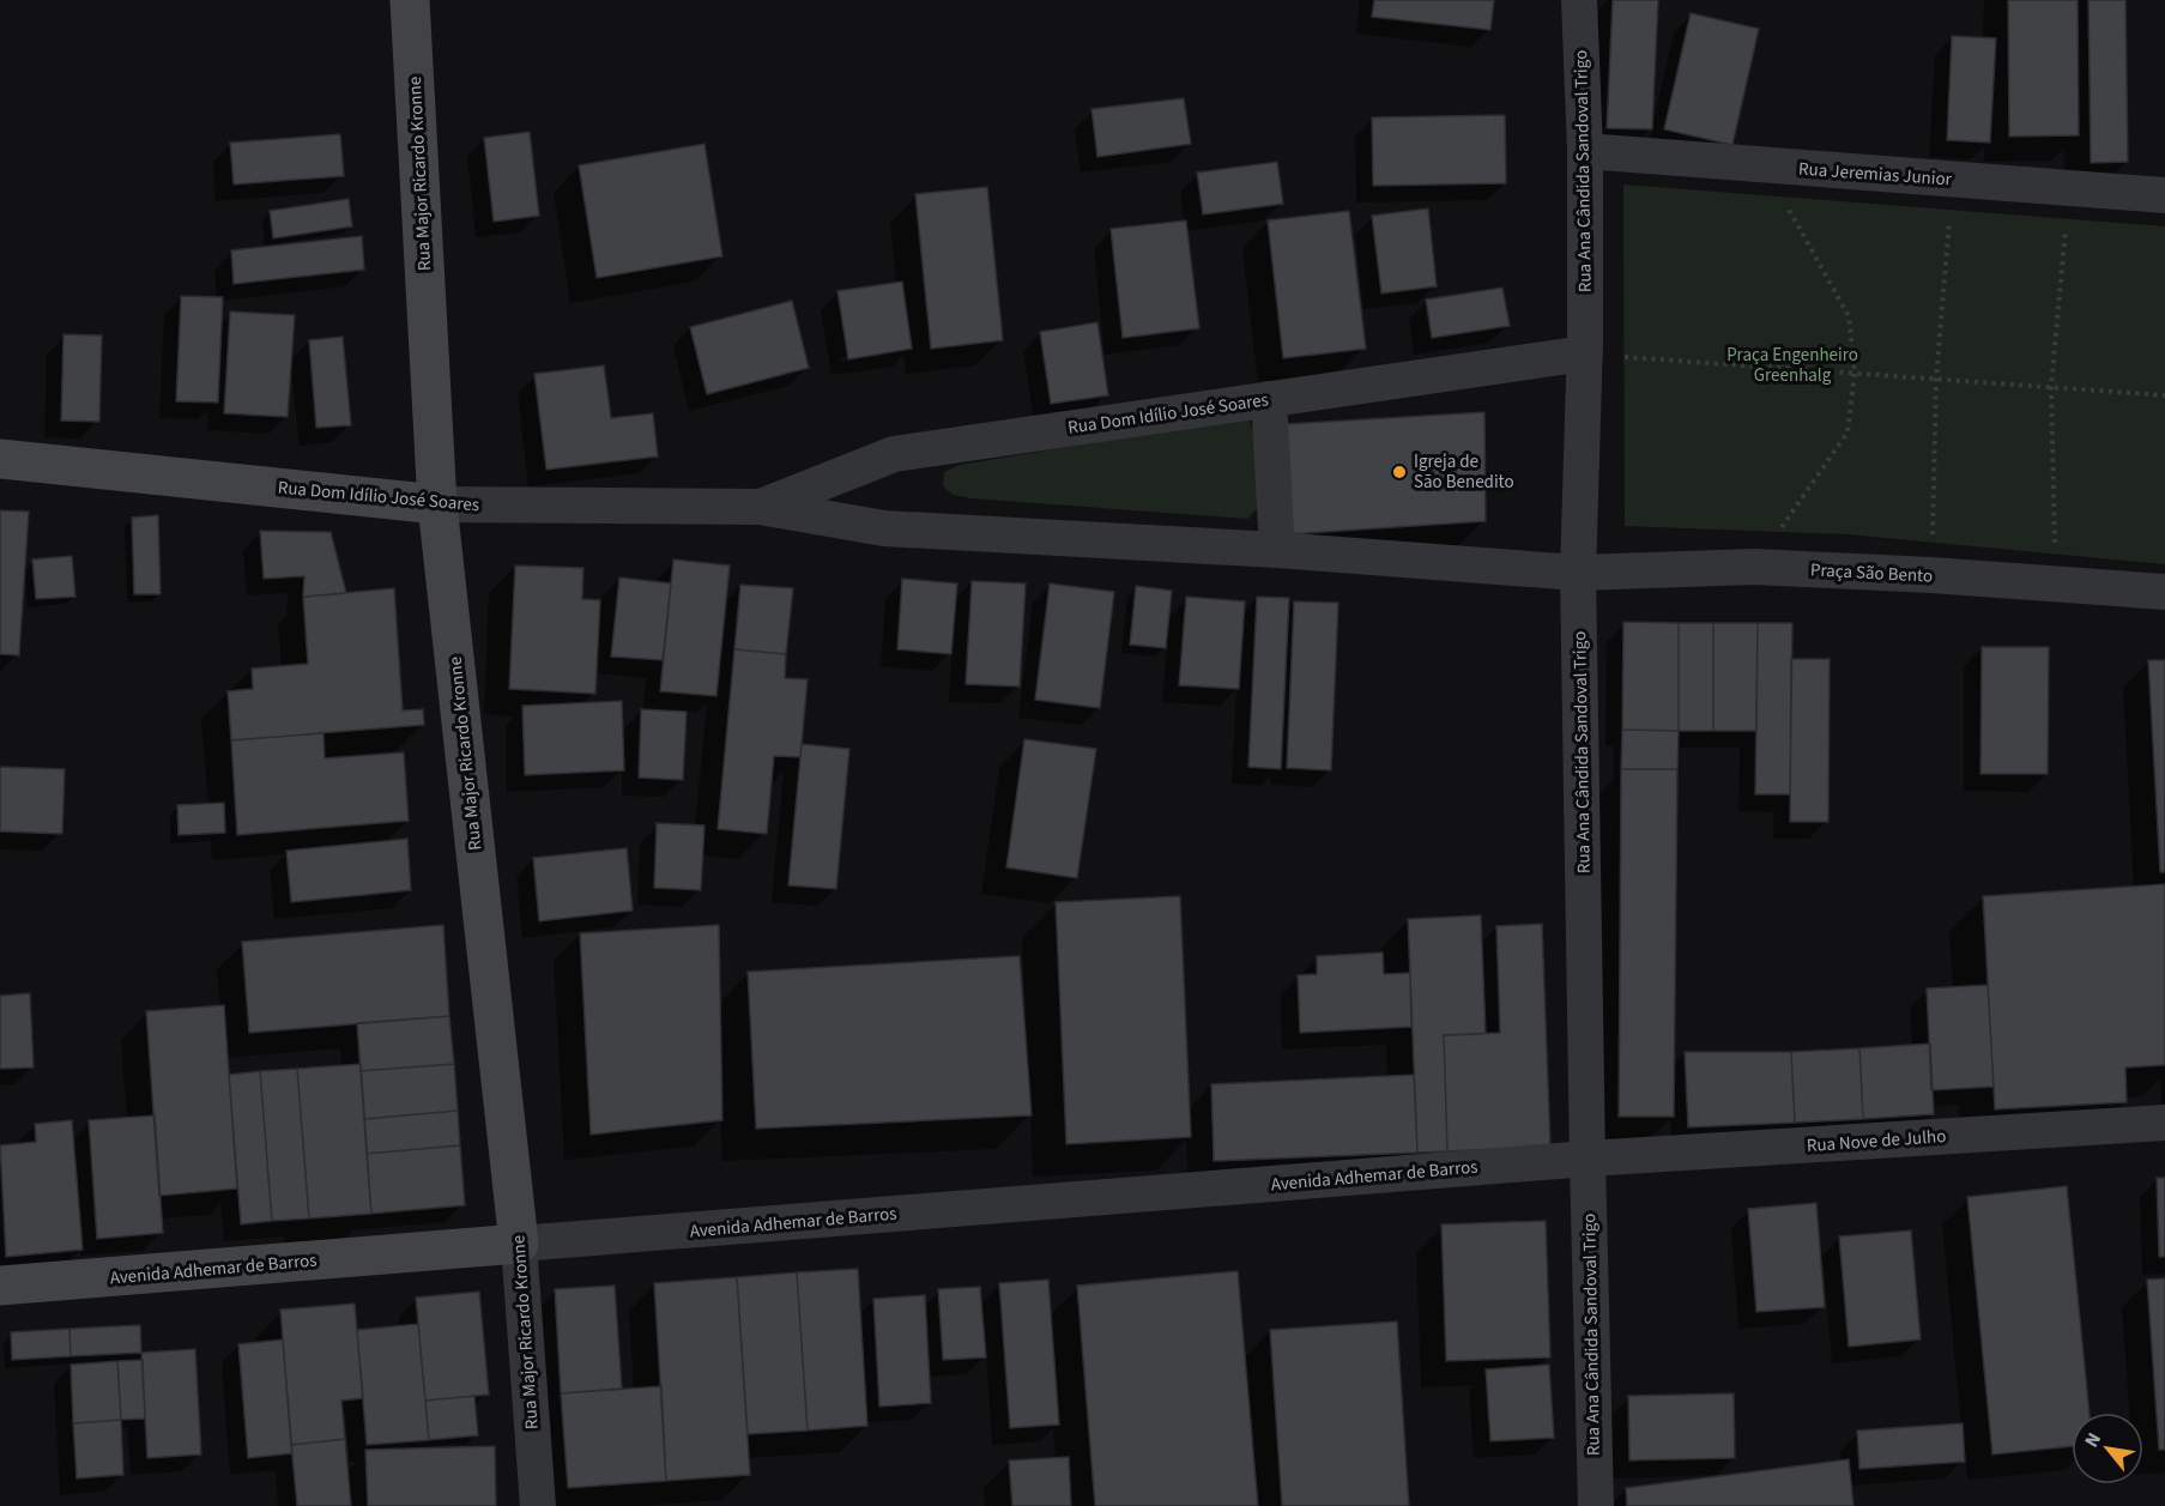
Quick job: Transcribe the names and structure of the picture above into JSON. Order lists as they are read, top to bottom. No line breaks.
{"streets":{"main road":["Rua Major Ricardo Kronne","Rua Dom Idílio José Soares","Avenida Adhemar de Barros"],"street":["Rua Ana Cândida Sandoval Trigo","Rua Jeremias Junior","Praça São Bento","Rua Nove de Julho"]},"crossings":[["Rua Ana Cândida Sandoval Trigo","Rua Jeremias Junior"],["Rua Ana Cândida Sandoval Trigo","Rua Dom Idílio José Soares"],["Rua Ana Cândida Sandoval Trigo","Praça São Bento"],["Rua Ana Cândida Sandoval Trigo","Rua Nove de Julho"],["Rua Ana Cândida Sandoval Trigo","Avenida Adhemar de Barros"],["Rua Major Ricardo Kronne","Rua Dom Idílio José Soares"],["Rua Major Ricardo Kronne","Avenida Adhemar de Barros"],["Rua Dom Idílio José Soares","Praça São Bento"],["Rua Nove de Julho","Avenida Adhemar de Barros"]],"parks":["Praça Engenheiro Greenhalg"],"places":["Igreja de São Benedito"],"north":"top left"}
